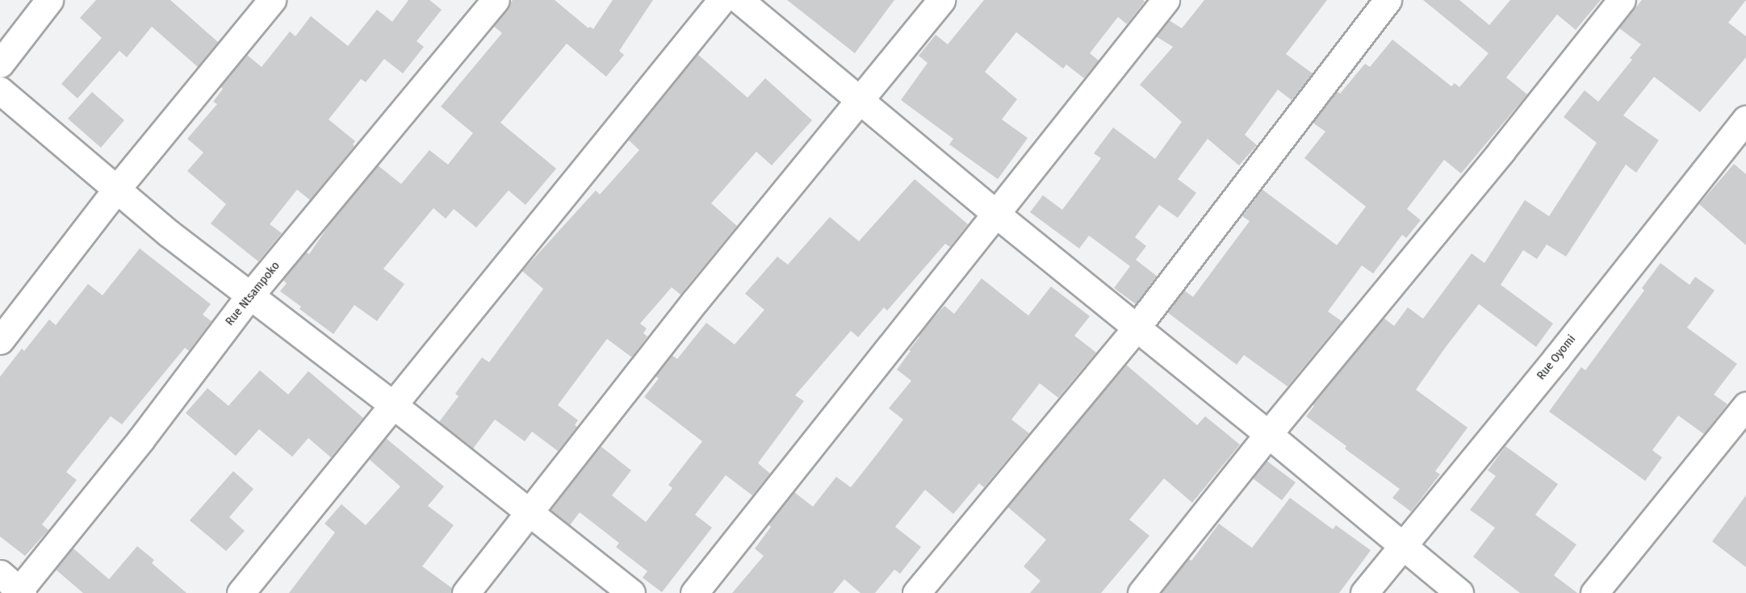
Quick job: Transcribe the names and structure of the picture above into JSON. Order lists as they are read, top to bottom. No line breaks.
{"streets":{"street":["Rue Ntsampoko","Rue Oyomi"]}}
